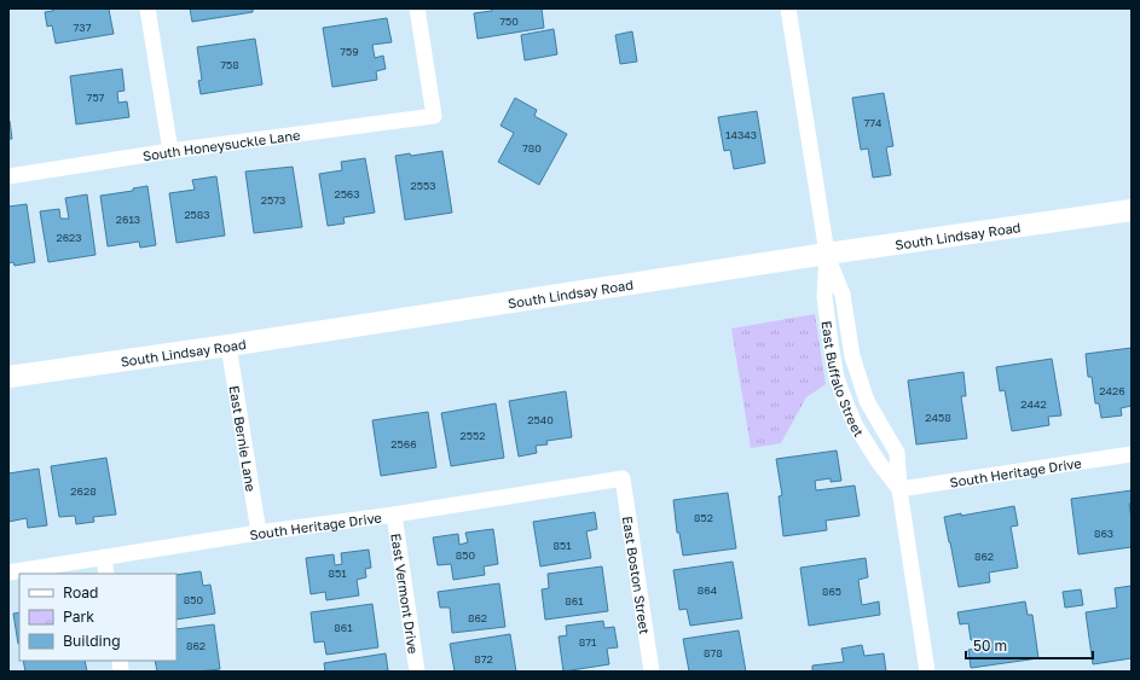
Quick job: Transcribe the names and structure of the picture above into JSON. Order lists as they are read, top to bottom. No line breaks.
{"streets":{"main road":["South Lindsay Road"],"street":["South Honeysuckle Lane","East Buffalo Street","East Bernie Lane","South Heritage Drive","East Boston Street","East Vermont Drive"]},"crossings":[["South Lindsay Road","East Buffalo Street"],["South Lindsay Road","East Bernie Lane"],["East Buffalo Street","South Heritage Drive"],["East Bernie Lane","South Heritage Drive"],["South Heritage Drive","East Boston Street"],["South Heritage Drive","East Vermont Drive"]],"house_numbers":["750","737","759","758","757","774","14343","780","2553","2563","2573","2583","2613","2623","2426","2442","2458","2540","2552","2566","2628","852","863","851","850","862","851","864","865","850","861","862","861","871","862","878","872"],"legend":["Road","Park","Building"],"scale_bar":"50 m"}
